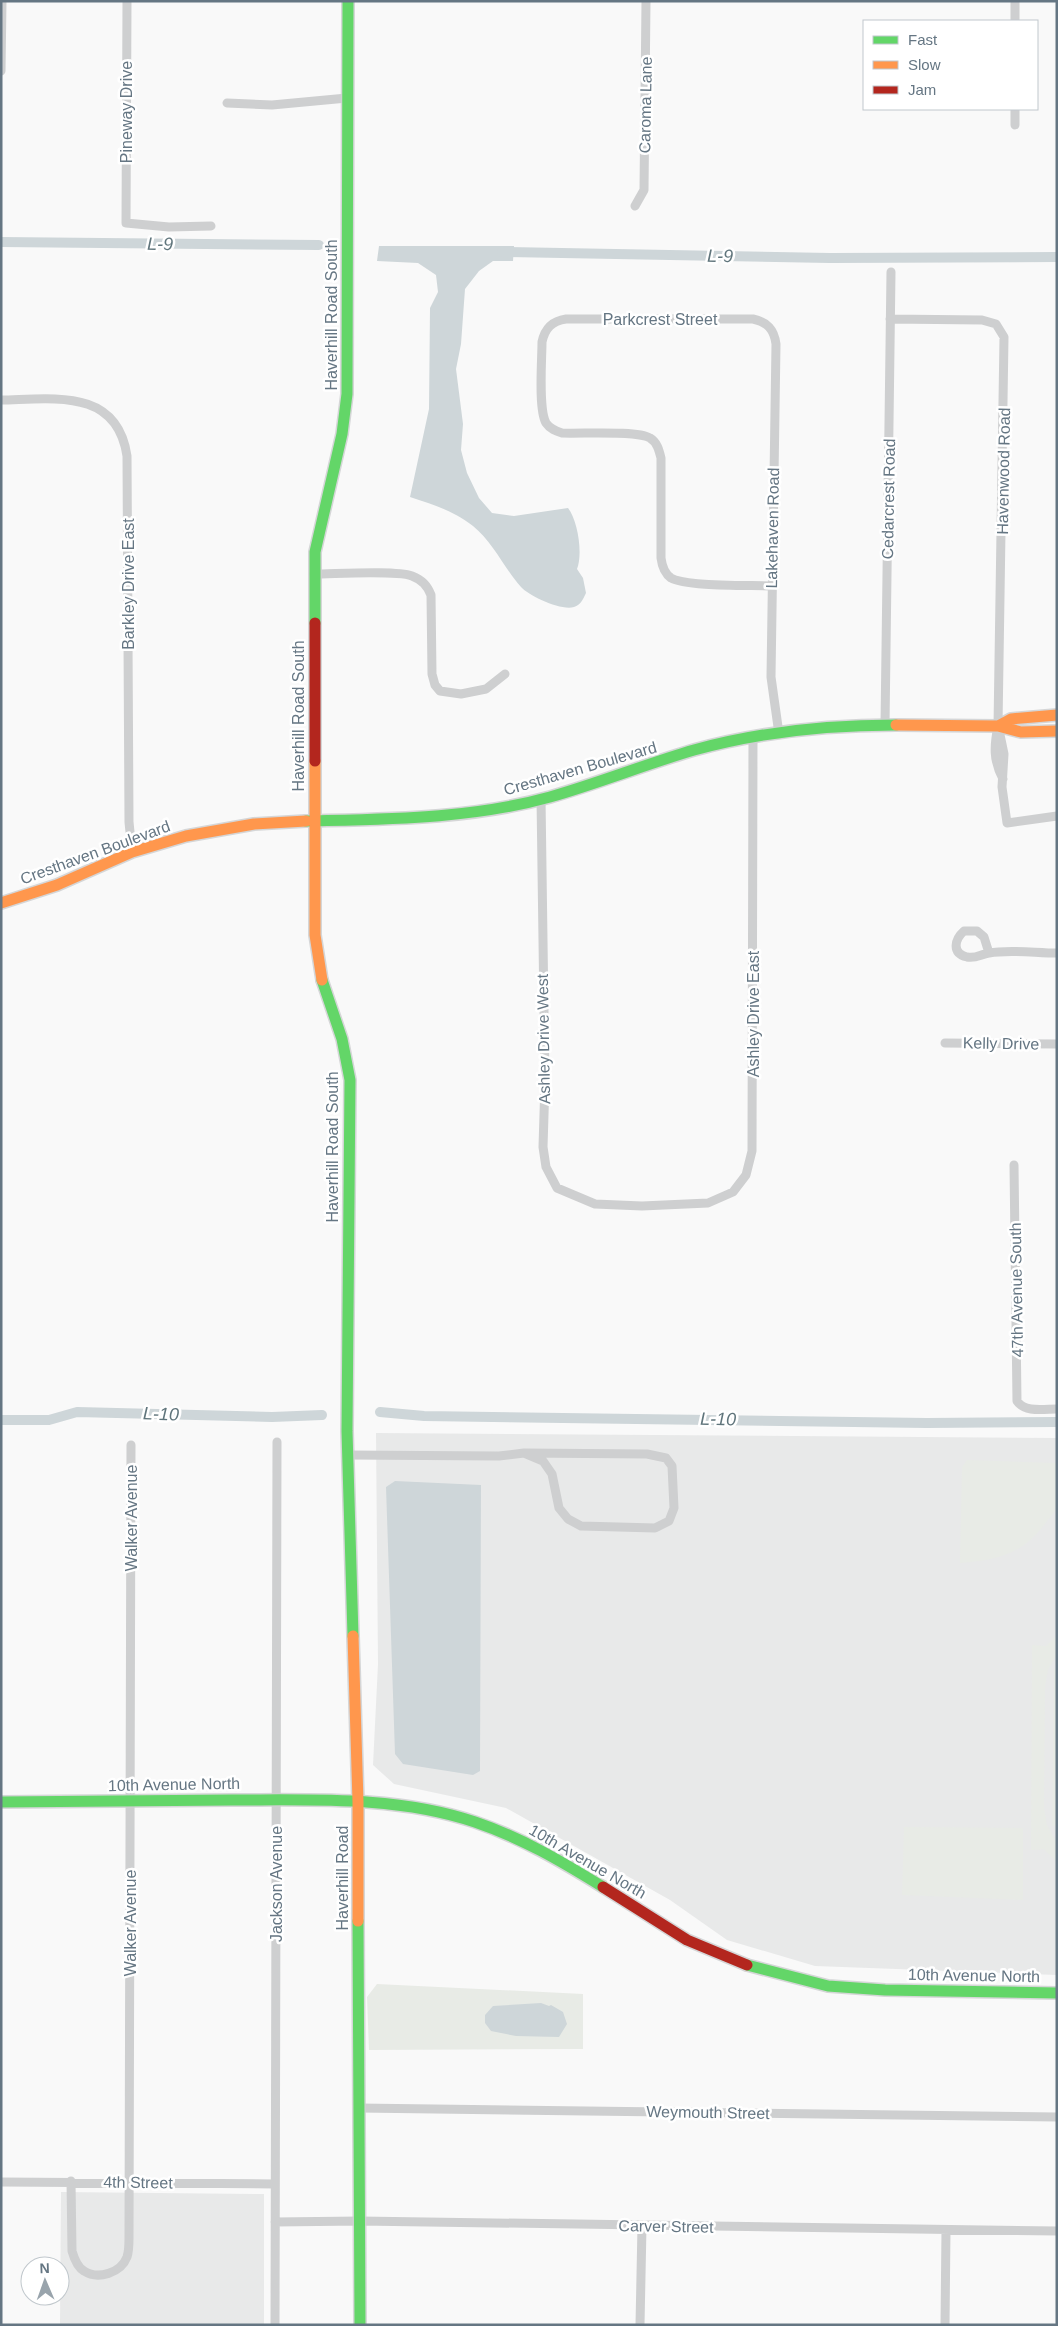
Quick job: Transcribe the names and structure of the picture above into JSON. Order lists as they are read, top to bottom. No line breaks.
{"streets":{"street":["Caroma Lane","Pineway Drive","Haverhill Road South","Parkcrest Street","Havenwood Road","Cedarcrest Road","Lakehaven Road","Barkley Drive East","Cresthaven Boulevard","Ashley Drive East","Ashley Drive West","Kelly Drive","47th Avenue South","Walker Avenue","10th Avenue North","Haverhill Road","Jackson Avenue","Weymouth Street","4th Street","Carver Street"]},"crossings":[["Haverhill Road South","Cresthaven Boulevard"],["Haverhill Road South","Haverhill Road"],["Parkcrest Street","Lakehaven Road"],["Havenwood Road","Cedarcrest Road"],["Havenwood Road","Cresthaven Boulevard"],["Cedarcrest Road","Cresthaven Boulevard"],["Lakehaven Road","Cresthaven Boulevard"],["Barkley Drive East","Cresthaven Boulevard"],["Cresthaven Boulevard","Ashley Drive East"],["Cresthaven Boulevard","Ashley Drive West"],["Ashley Drive East","Ashley Drive West"],["Walker Avenue","10th Avenue North"],["Walker Avenue","4th Street"],["10th Avenue North","Haverhill Road"],["10th Avenue North","Jackson Avenue"],["Haverhill Road","Weymouth Street"],["Haverhill Road","Carver Street"],["Jackson Avenue","4th Street"],["Jackson Avenue","Carver Street"]],"water":["L-9","L-10"],"legend":["Fast","Slow","Jam"],"north":"top"}
